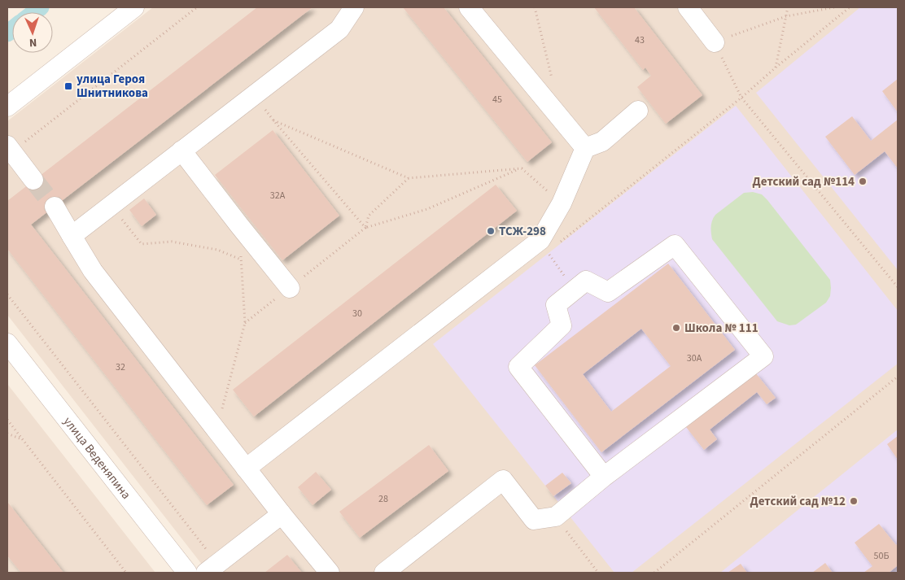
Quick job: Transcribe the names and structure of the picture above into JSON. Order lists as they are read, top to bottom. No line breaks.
{"streets":{"street":["улица Веденяпина"]},"places":{"transit":["улица Героя Шнитникова"],"other":["Детский сад №114","ТСЖ-298","Школа № 111","Детский сад №12"]},"house_numbers":["43","45","32А","30","30А","32","28","50Б"],"north":"bottom"}
